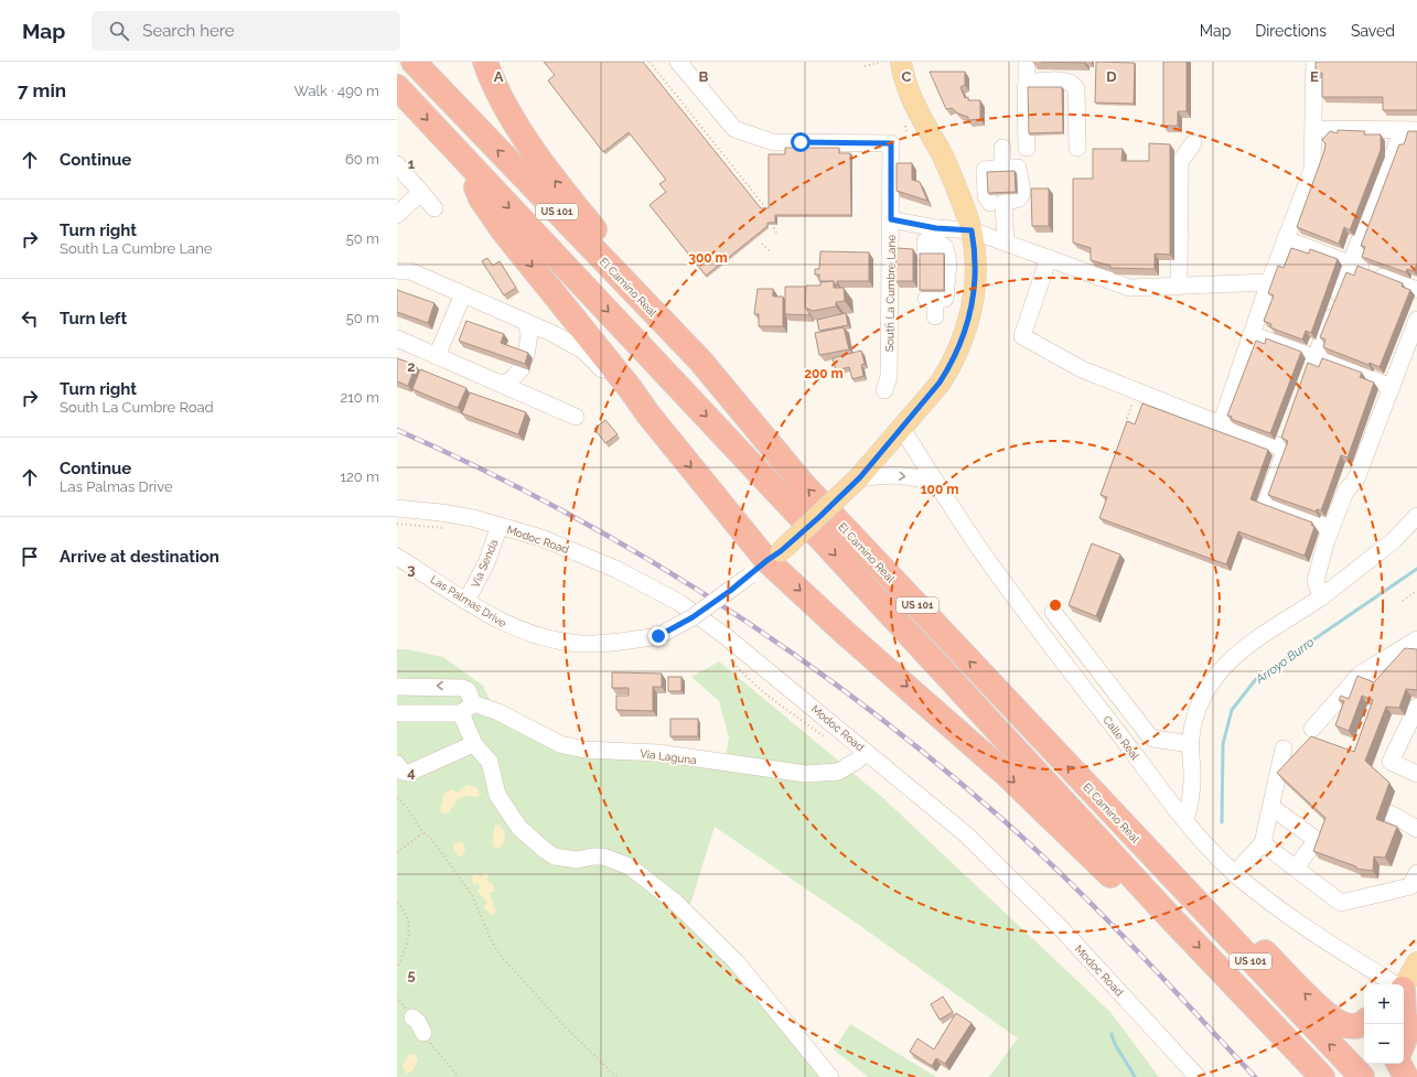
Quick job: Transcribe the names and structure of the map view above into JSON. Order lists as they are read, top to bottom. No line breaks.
{"streets":{"highway":["US 101","El Camino Real"],"main road":["Las Palmas Drive"],"street":["South La Cumbre Lane","Modoc Road","Via Senda","Calle Real","Via Laguna"]},"crossings":[["Modoc Road","Via Senda"],["Modoc Road","Via Laguna"],["Via Senda","Las Palmas Drive"],["Las Palmas Drive","Calle Real"]],"water":["Arroyo Burro"],"page":{"header":"Map","search":"Search here","nav":["Map","Directions","Saved"],"heading":["7 min","Walk · 490 m"],"list":[["Continue","60 m"],["Turn right","South La Cumbre Lane","50 m"],["Turn left","50 m"],["Turn right","South La Cumbre Road","210 m"],["Continue","Las Palmas Drive","120 m"],"Arrive at destination"],"map_buttons":["+","−"]},"grid":{"columns":["A","B","C","D","E"],"rows":["1","2","3","4","5"]},"rings":["300 m","200 m","100 m"]}
